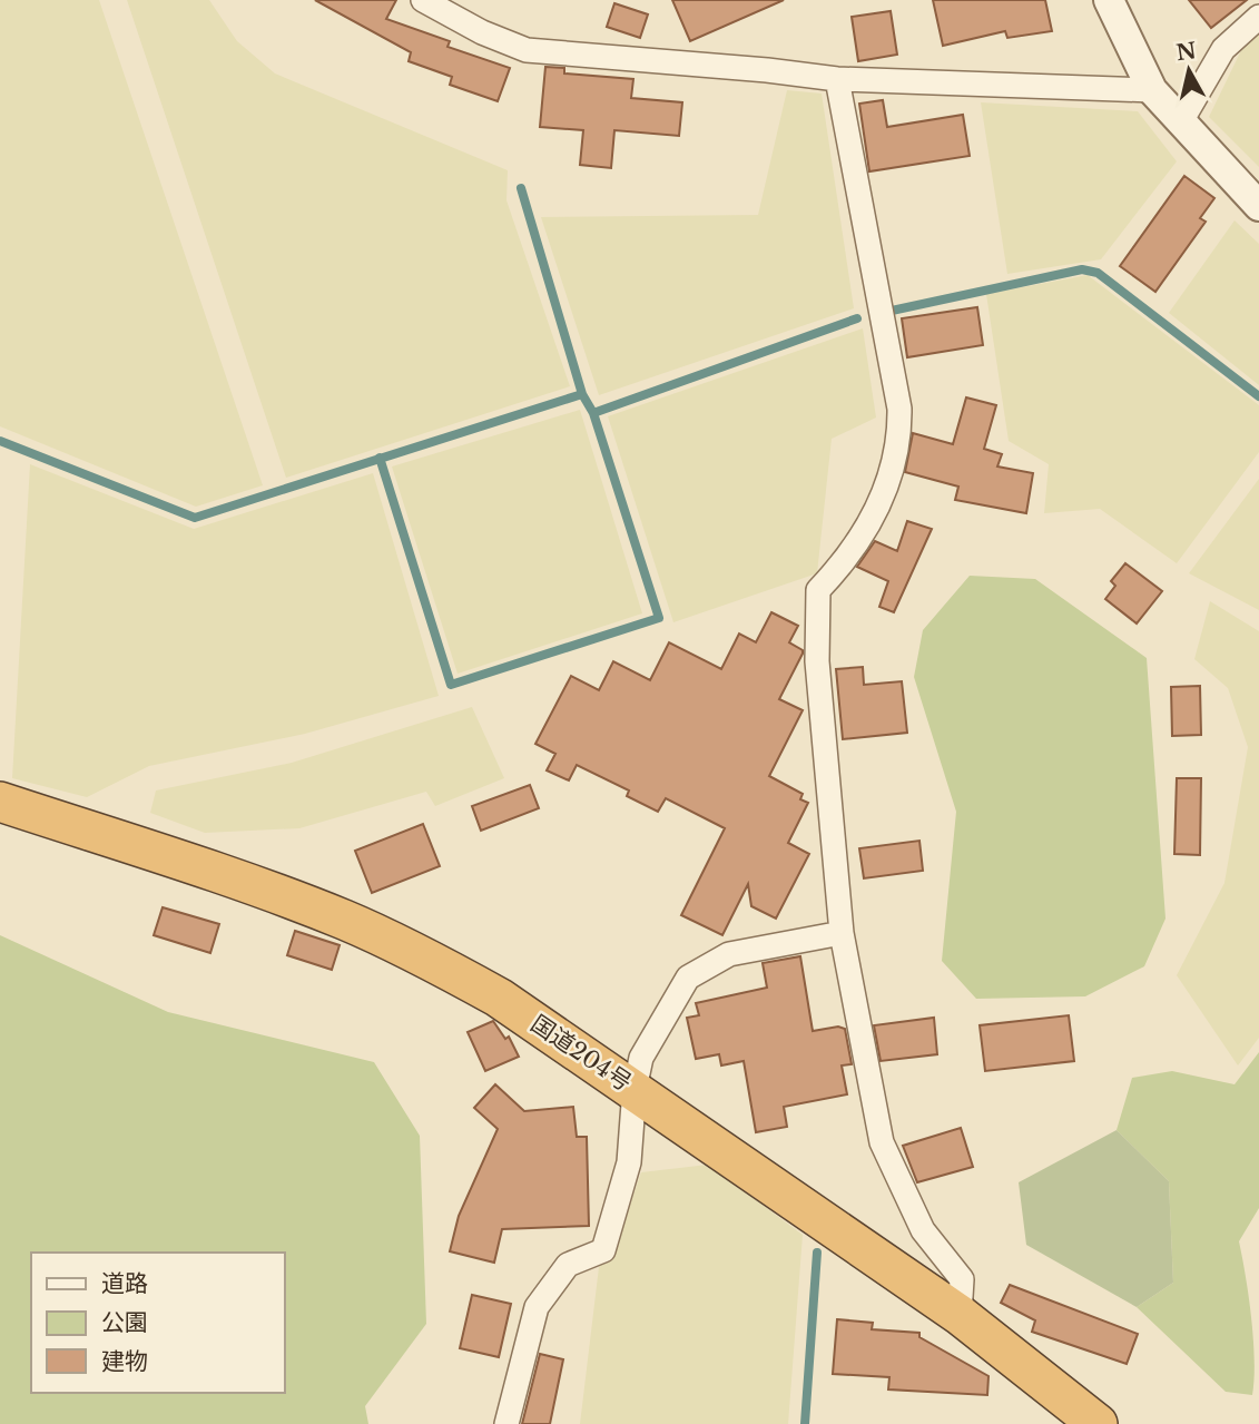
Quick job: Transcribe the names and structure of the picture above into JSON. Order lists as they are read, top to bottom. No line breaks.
{"streets":{"highway":["国道204号"]},"legend":["道路","公園","建物"],"north":"top"}
